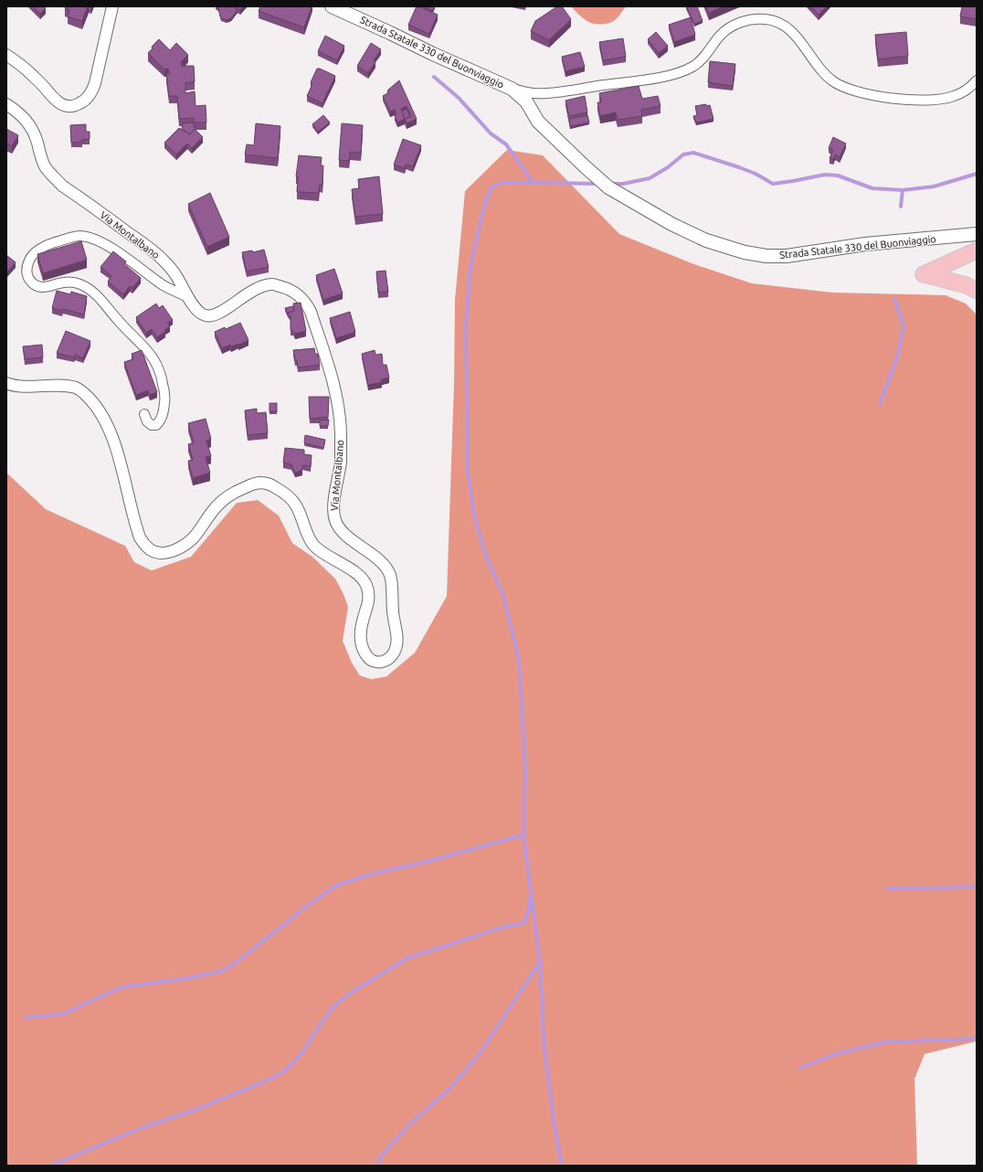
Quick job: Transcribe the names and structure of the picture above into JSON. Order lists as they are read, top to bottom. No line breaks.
{"streets":{"main road":["Strada Statale 330 del Buonviaggio"],"street":["Via Montalbano"]}}
